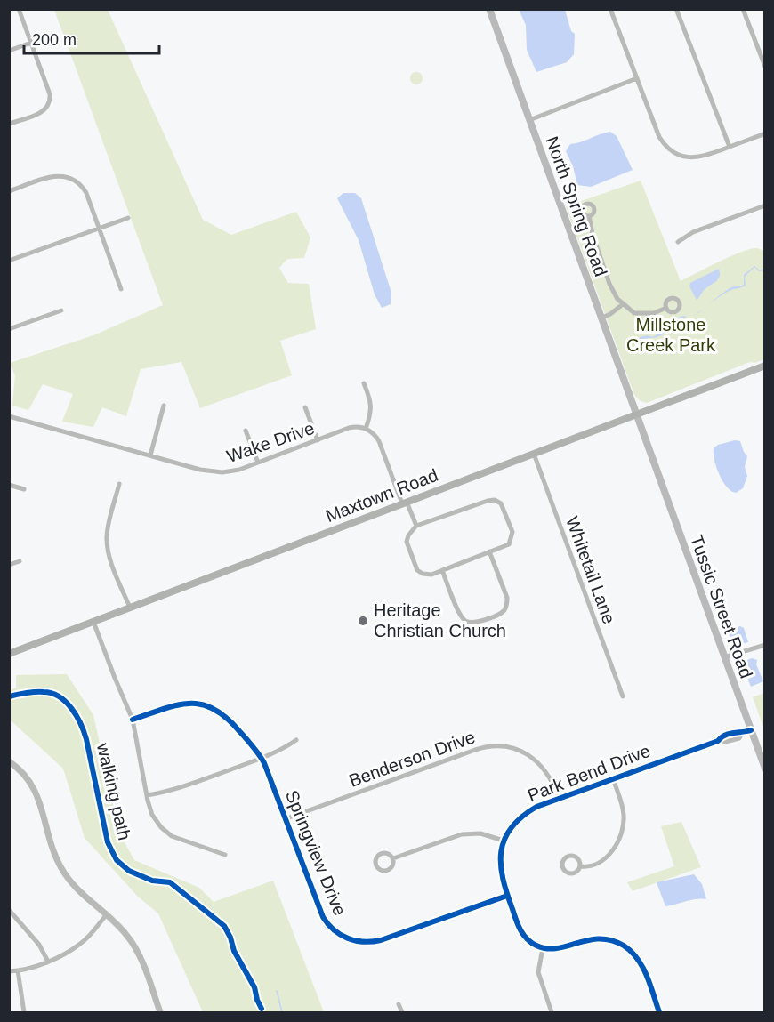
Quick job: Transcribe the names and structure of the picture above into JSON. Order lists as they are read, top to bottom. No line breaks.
{"streets":{"main road":["North Spring Road","Maxtown Road","Tussic Street Road"],"street":["Wake Drive","Whitetail Lane","Benderson Drive","Park Bend Drive","Springview Drive"],"cycle path":["walking path"]},"crossings":[["North Spring Road","Maxtown Road"],["North Spring Road","Tussic Street Road"],["Maxtown Road","Whitetail Lane"],["Maxtown Road","Tussic Street Road"],["Tussic Street Road","Park Bend Drive"],["Benderson Drive","Park Bend Drive"],["Benderson Drive","Springview Drive"],["Park Bend Drive","Springview Drive"]],"parks":["Millstone Creek Park"],"places":["Heritage Christian Church"],"scale_bar":"200 m"}
